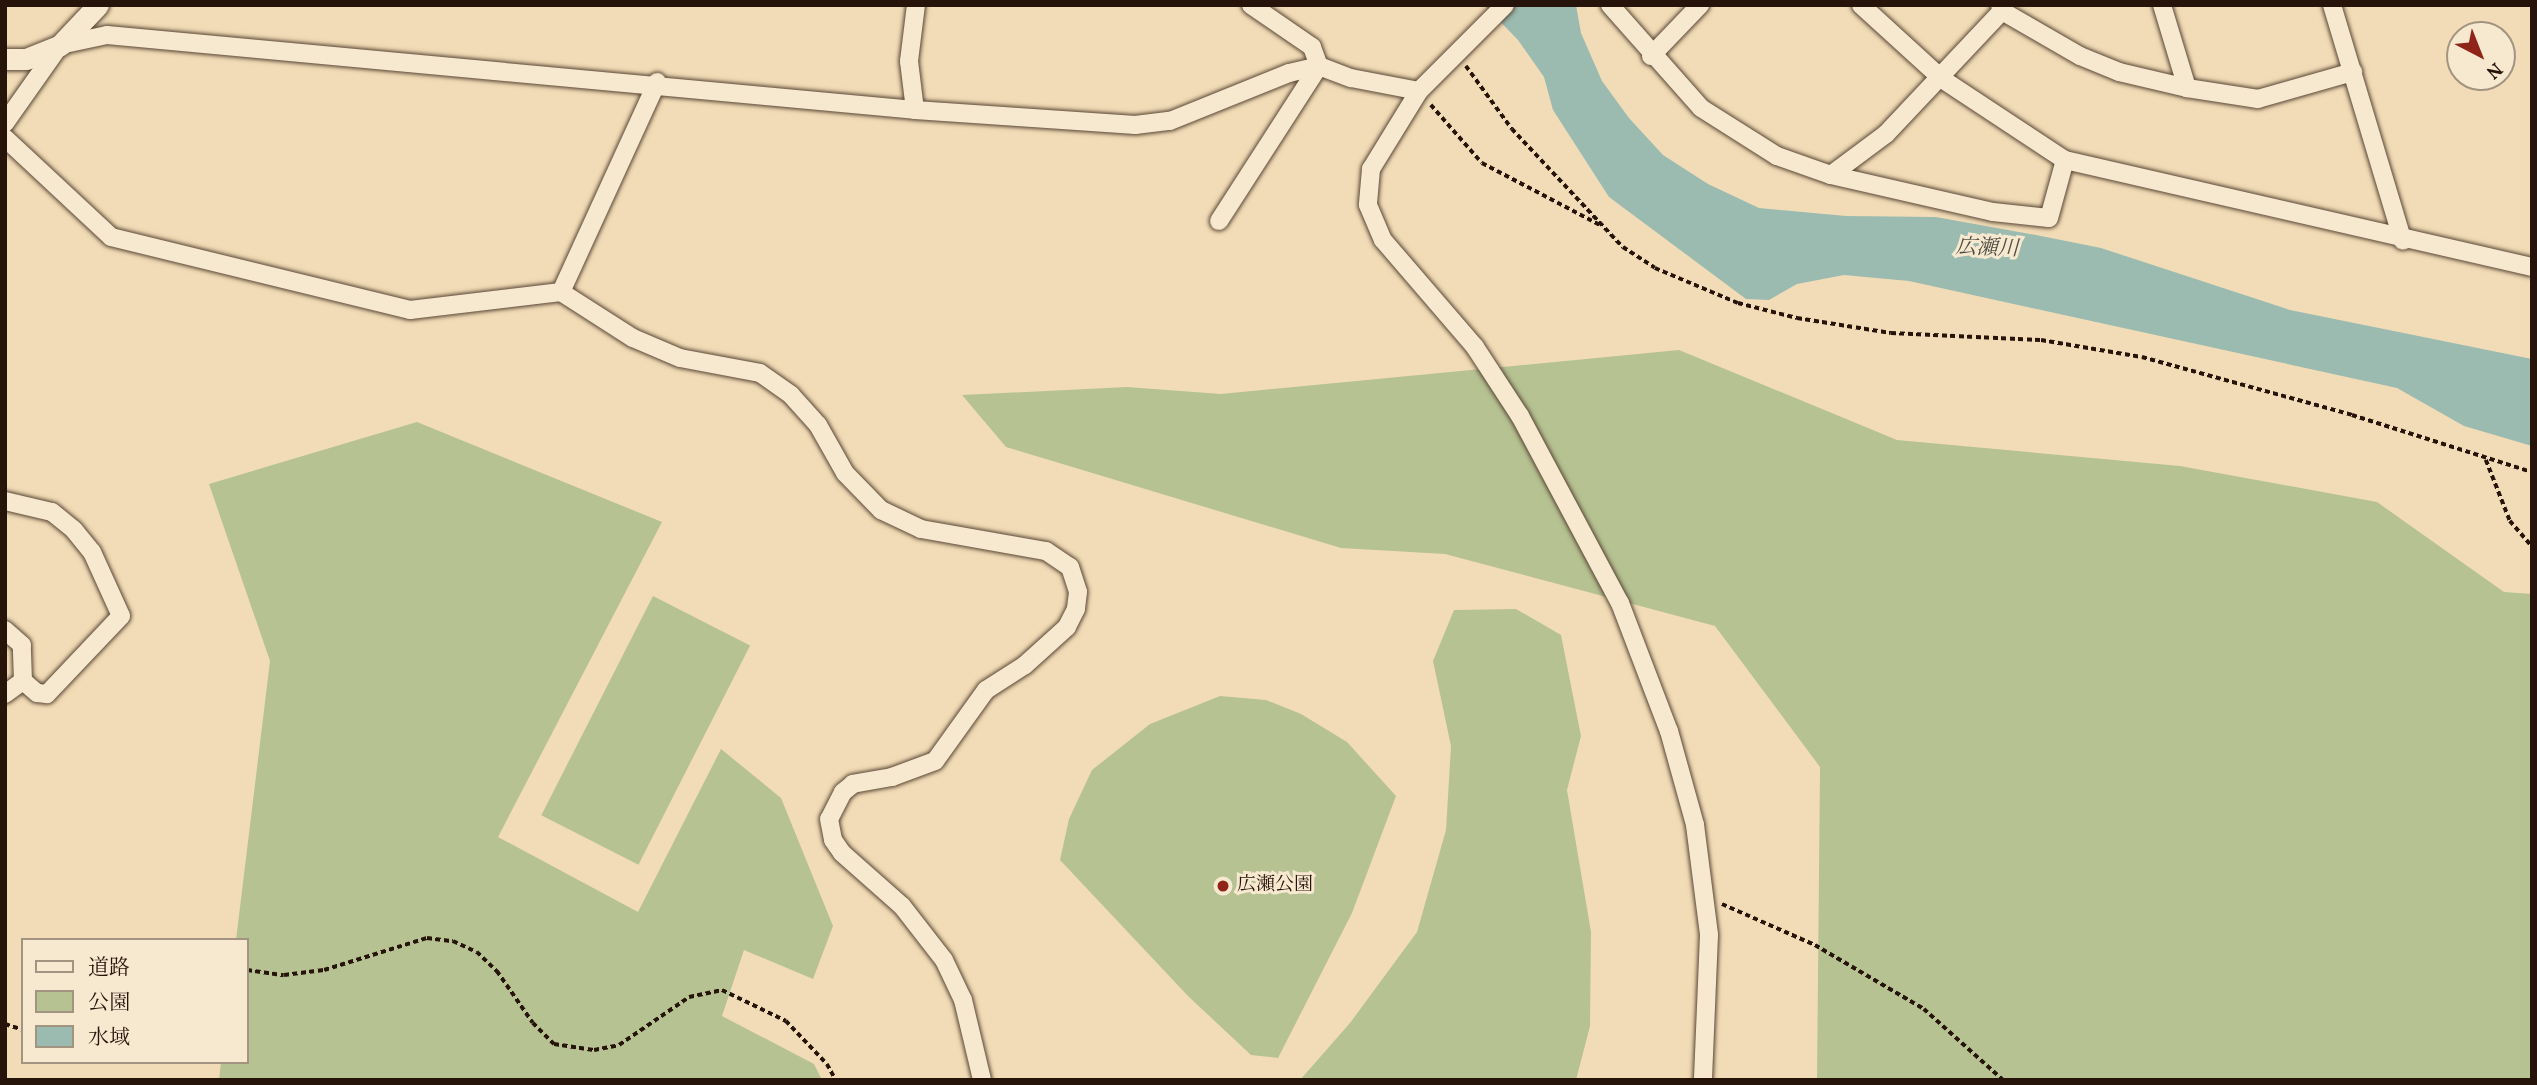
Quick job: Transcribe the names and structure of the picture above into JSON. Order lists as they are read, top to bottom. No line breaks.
{"water":["広瀬川"],"places":["広瀬公園"],"legend":["道路","公園","水域"],"north":"bottom right"}
